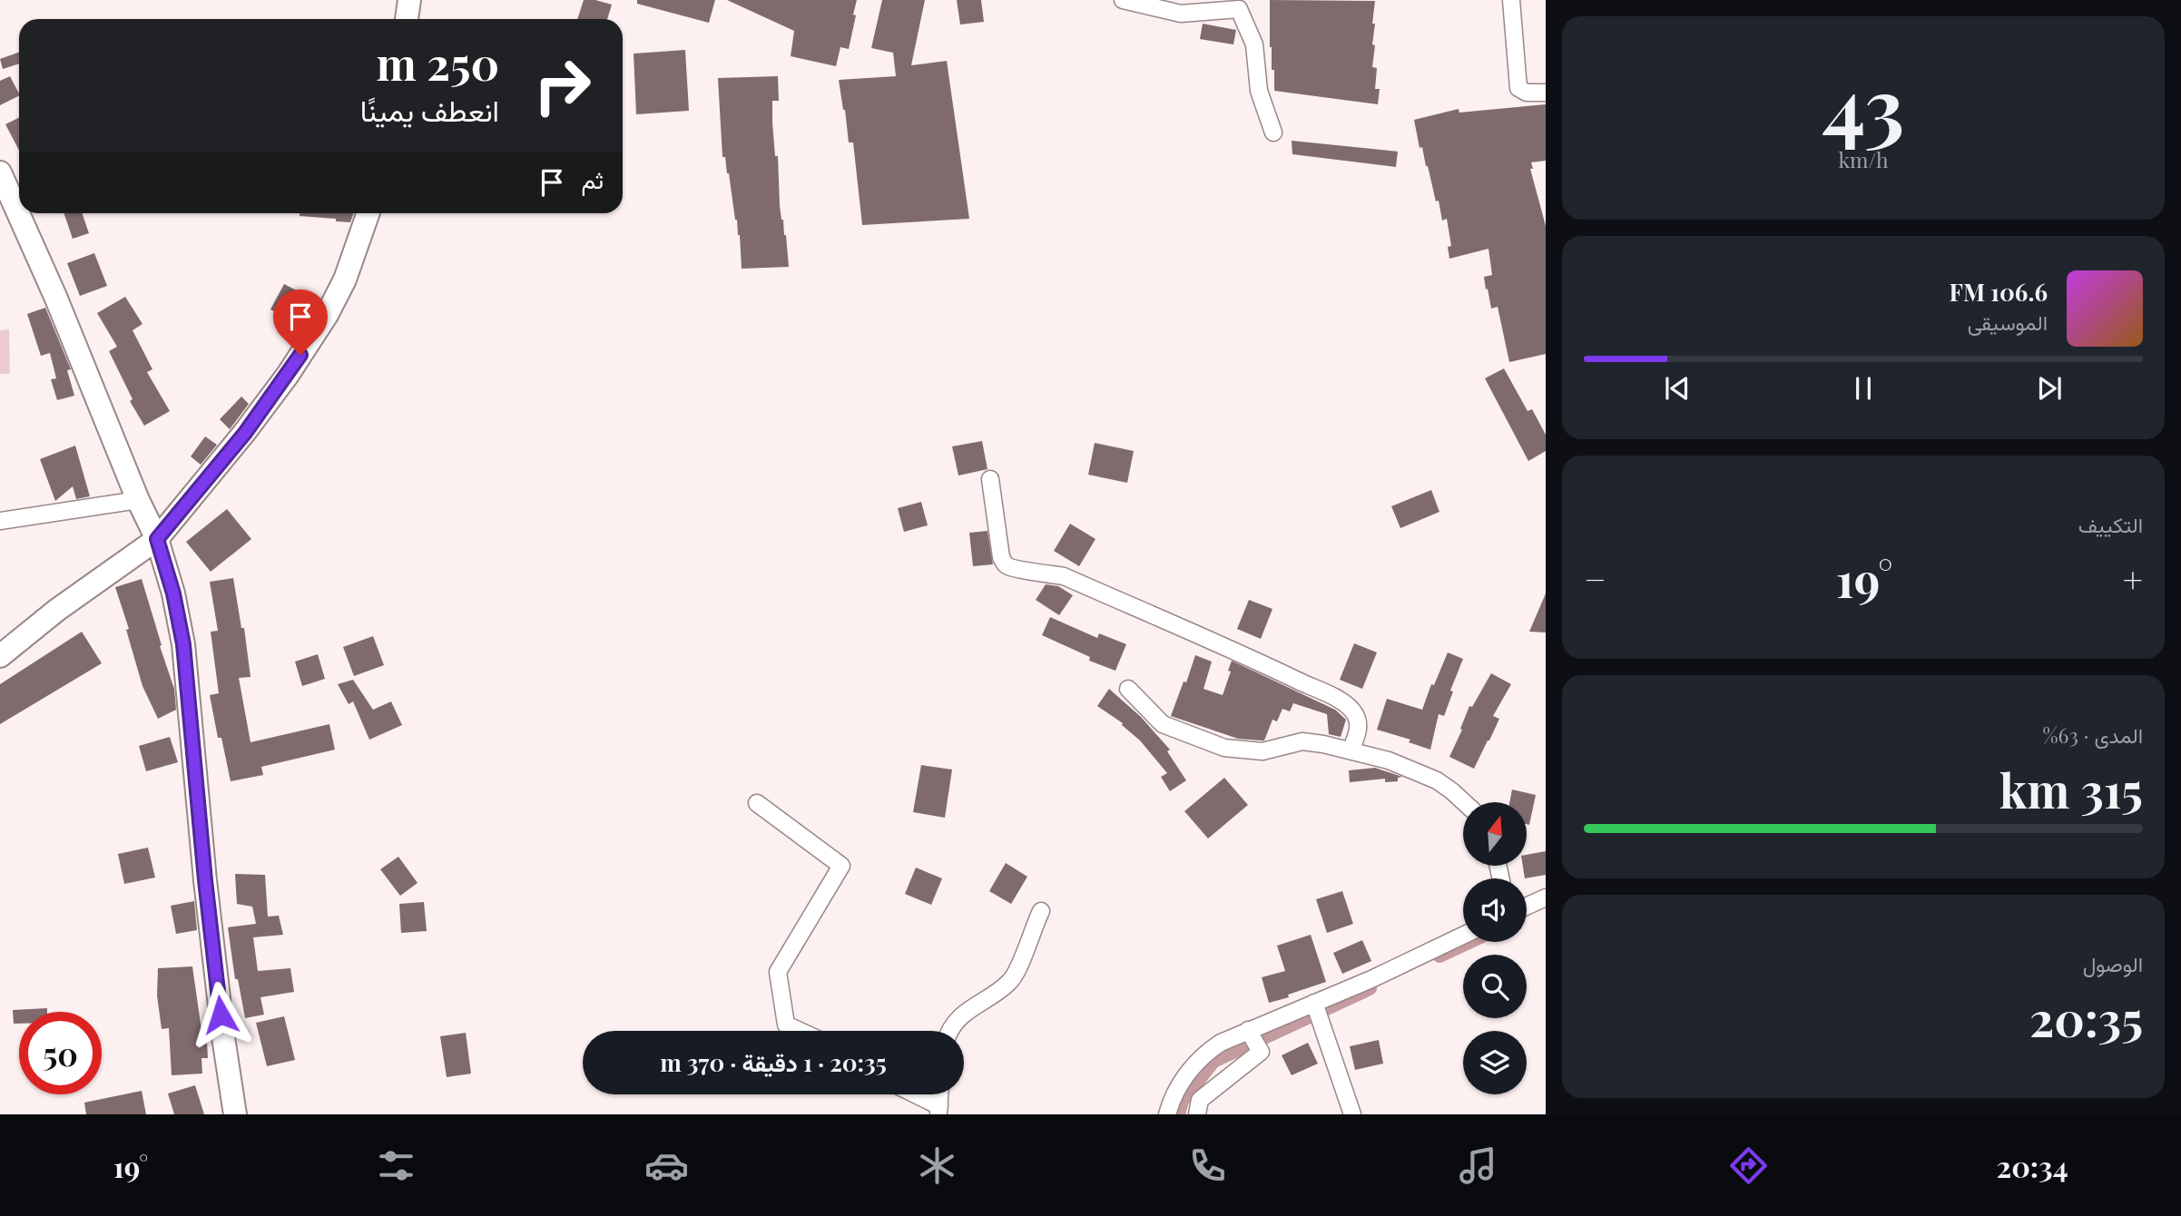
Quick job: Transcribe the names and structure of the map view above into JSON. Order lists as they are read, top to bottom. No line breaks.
{"north":"top","page":{"tile":[["43","km/h"],"التكييف",["المدى · 63%","315 km"],["الوصول","20:35"]],"turn":["250 m","انعطف يمينًا"],"then":"ثم","song":["106.6 FM","الموسيقى"],"heat":["−","19°","+"],"limit":"50","trip":"20:35 · 1 دقيقة · 370 m","tabs":["20:34","19°"]}}
